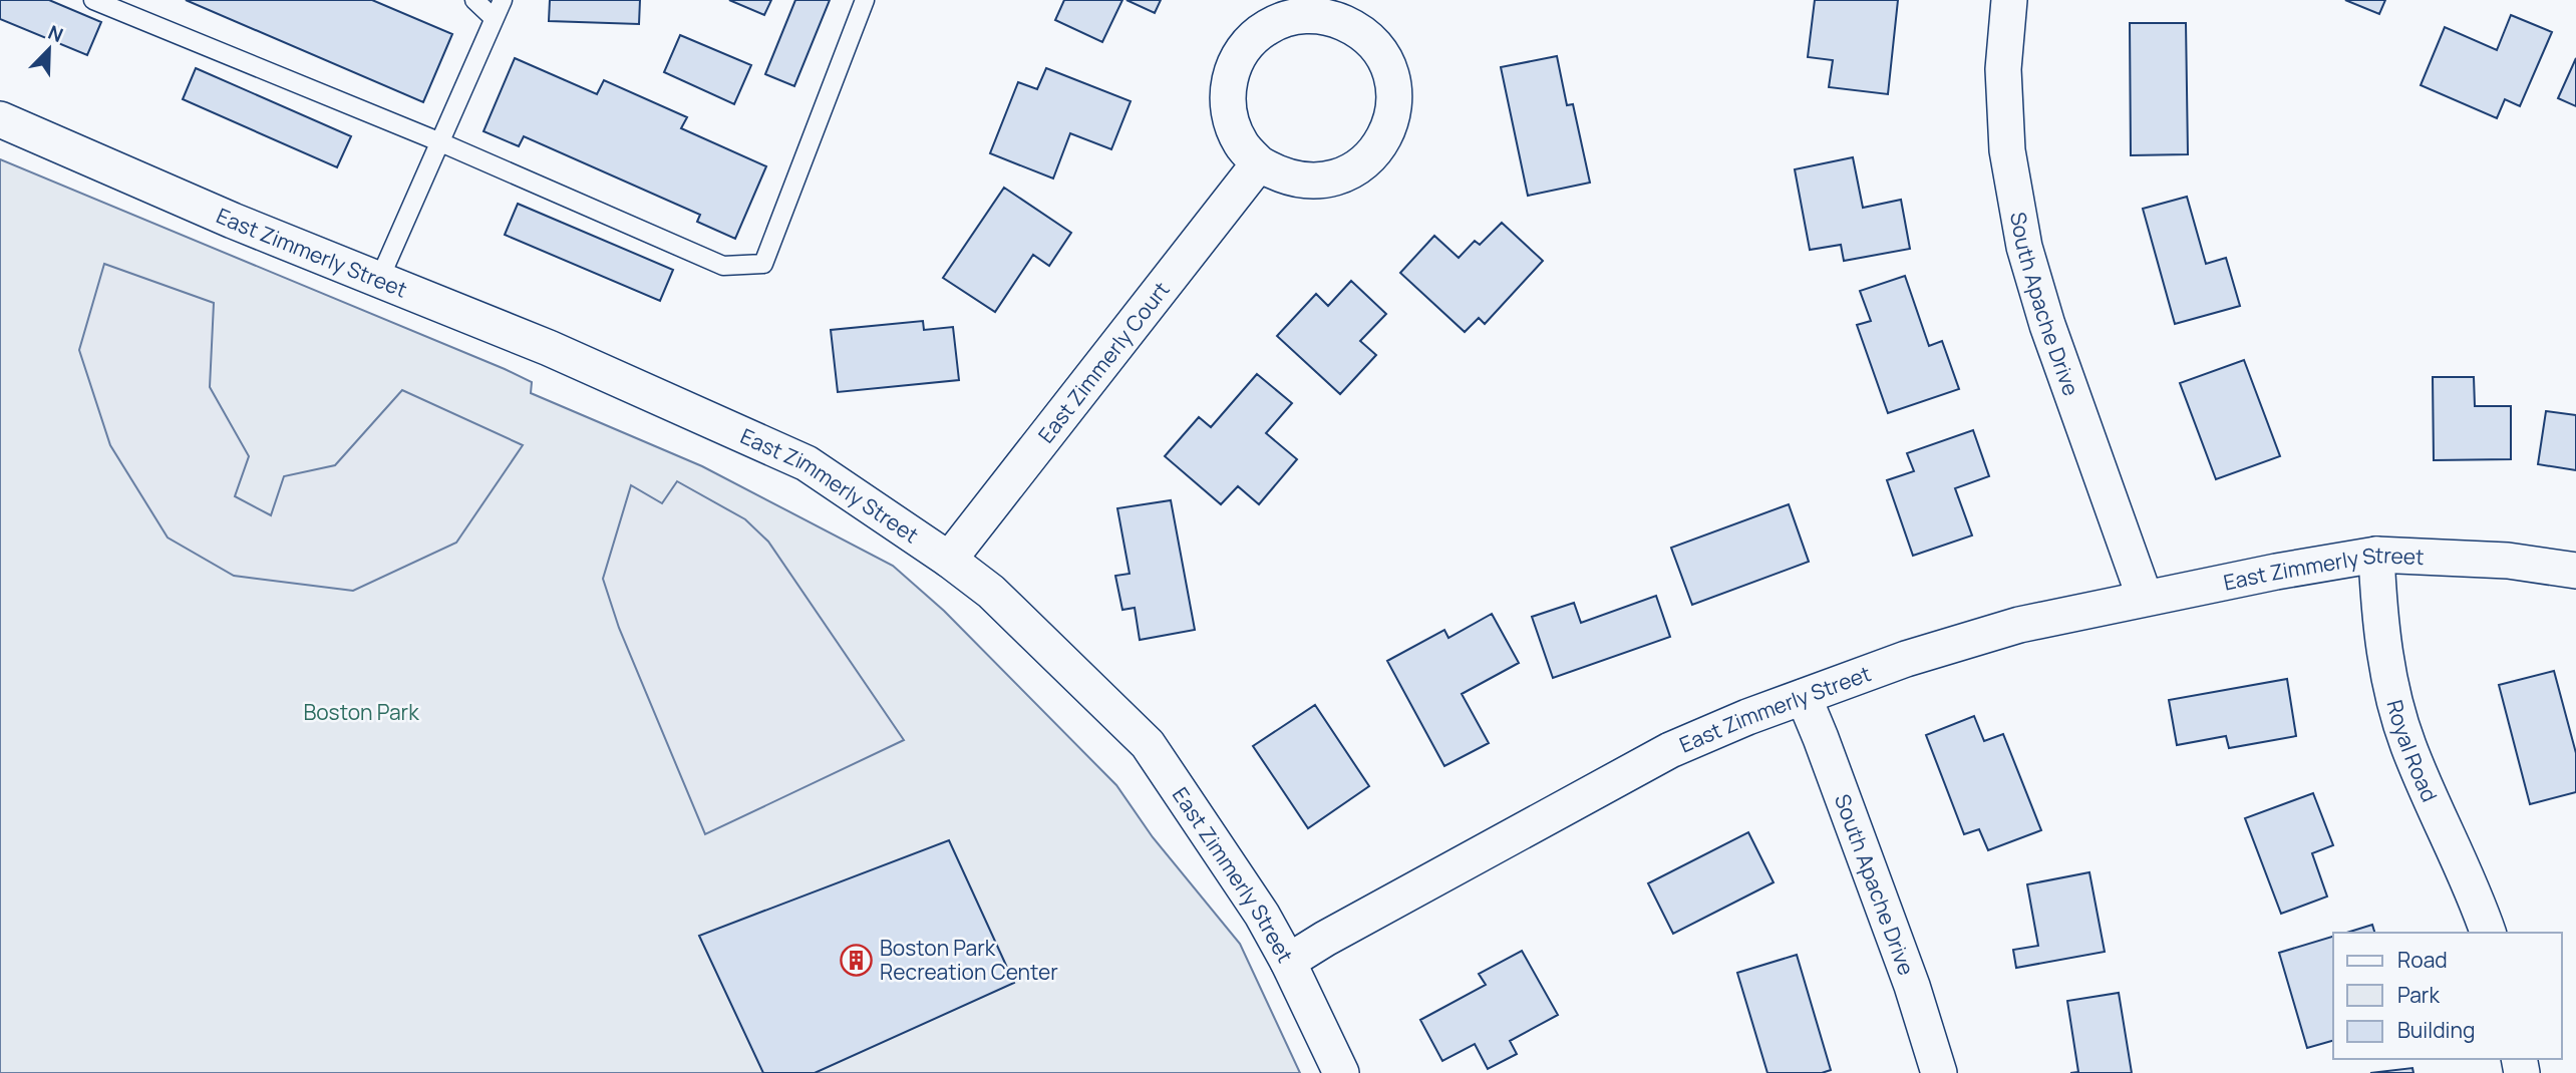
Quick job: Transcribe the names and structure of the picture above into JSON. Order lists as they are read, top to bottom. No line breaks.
{"streets":{"street":["East Zimmerly Street","South Apache Drive","East Zimmerly Court","Royal Road"]},"crossings":[["East Zimmerly Street","South Apache Drive"],["East Zimmerly Street","East Zimmerly Court"],["East Zimmerly Street","Royal Road"]],"parks":["Boston Park"],"places":{"building":["Boston Park Recreation Center"]},"legend":["Road","Park","Building"],"north":"top right"}
